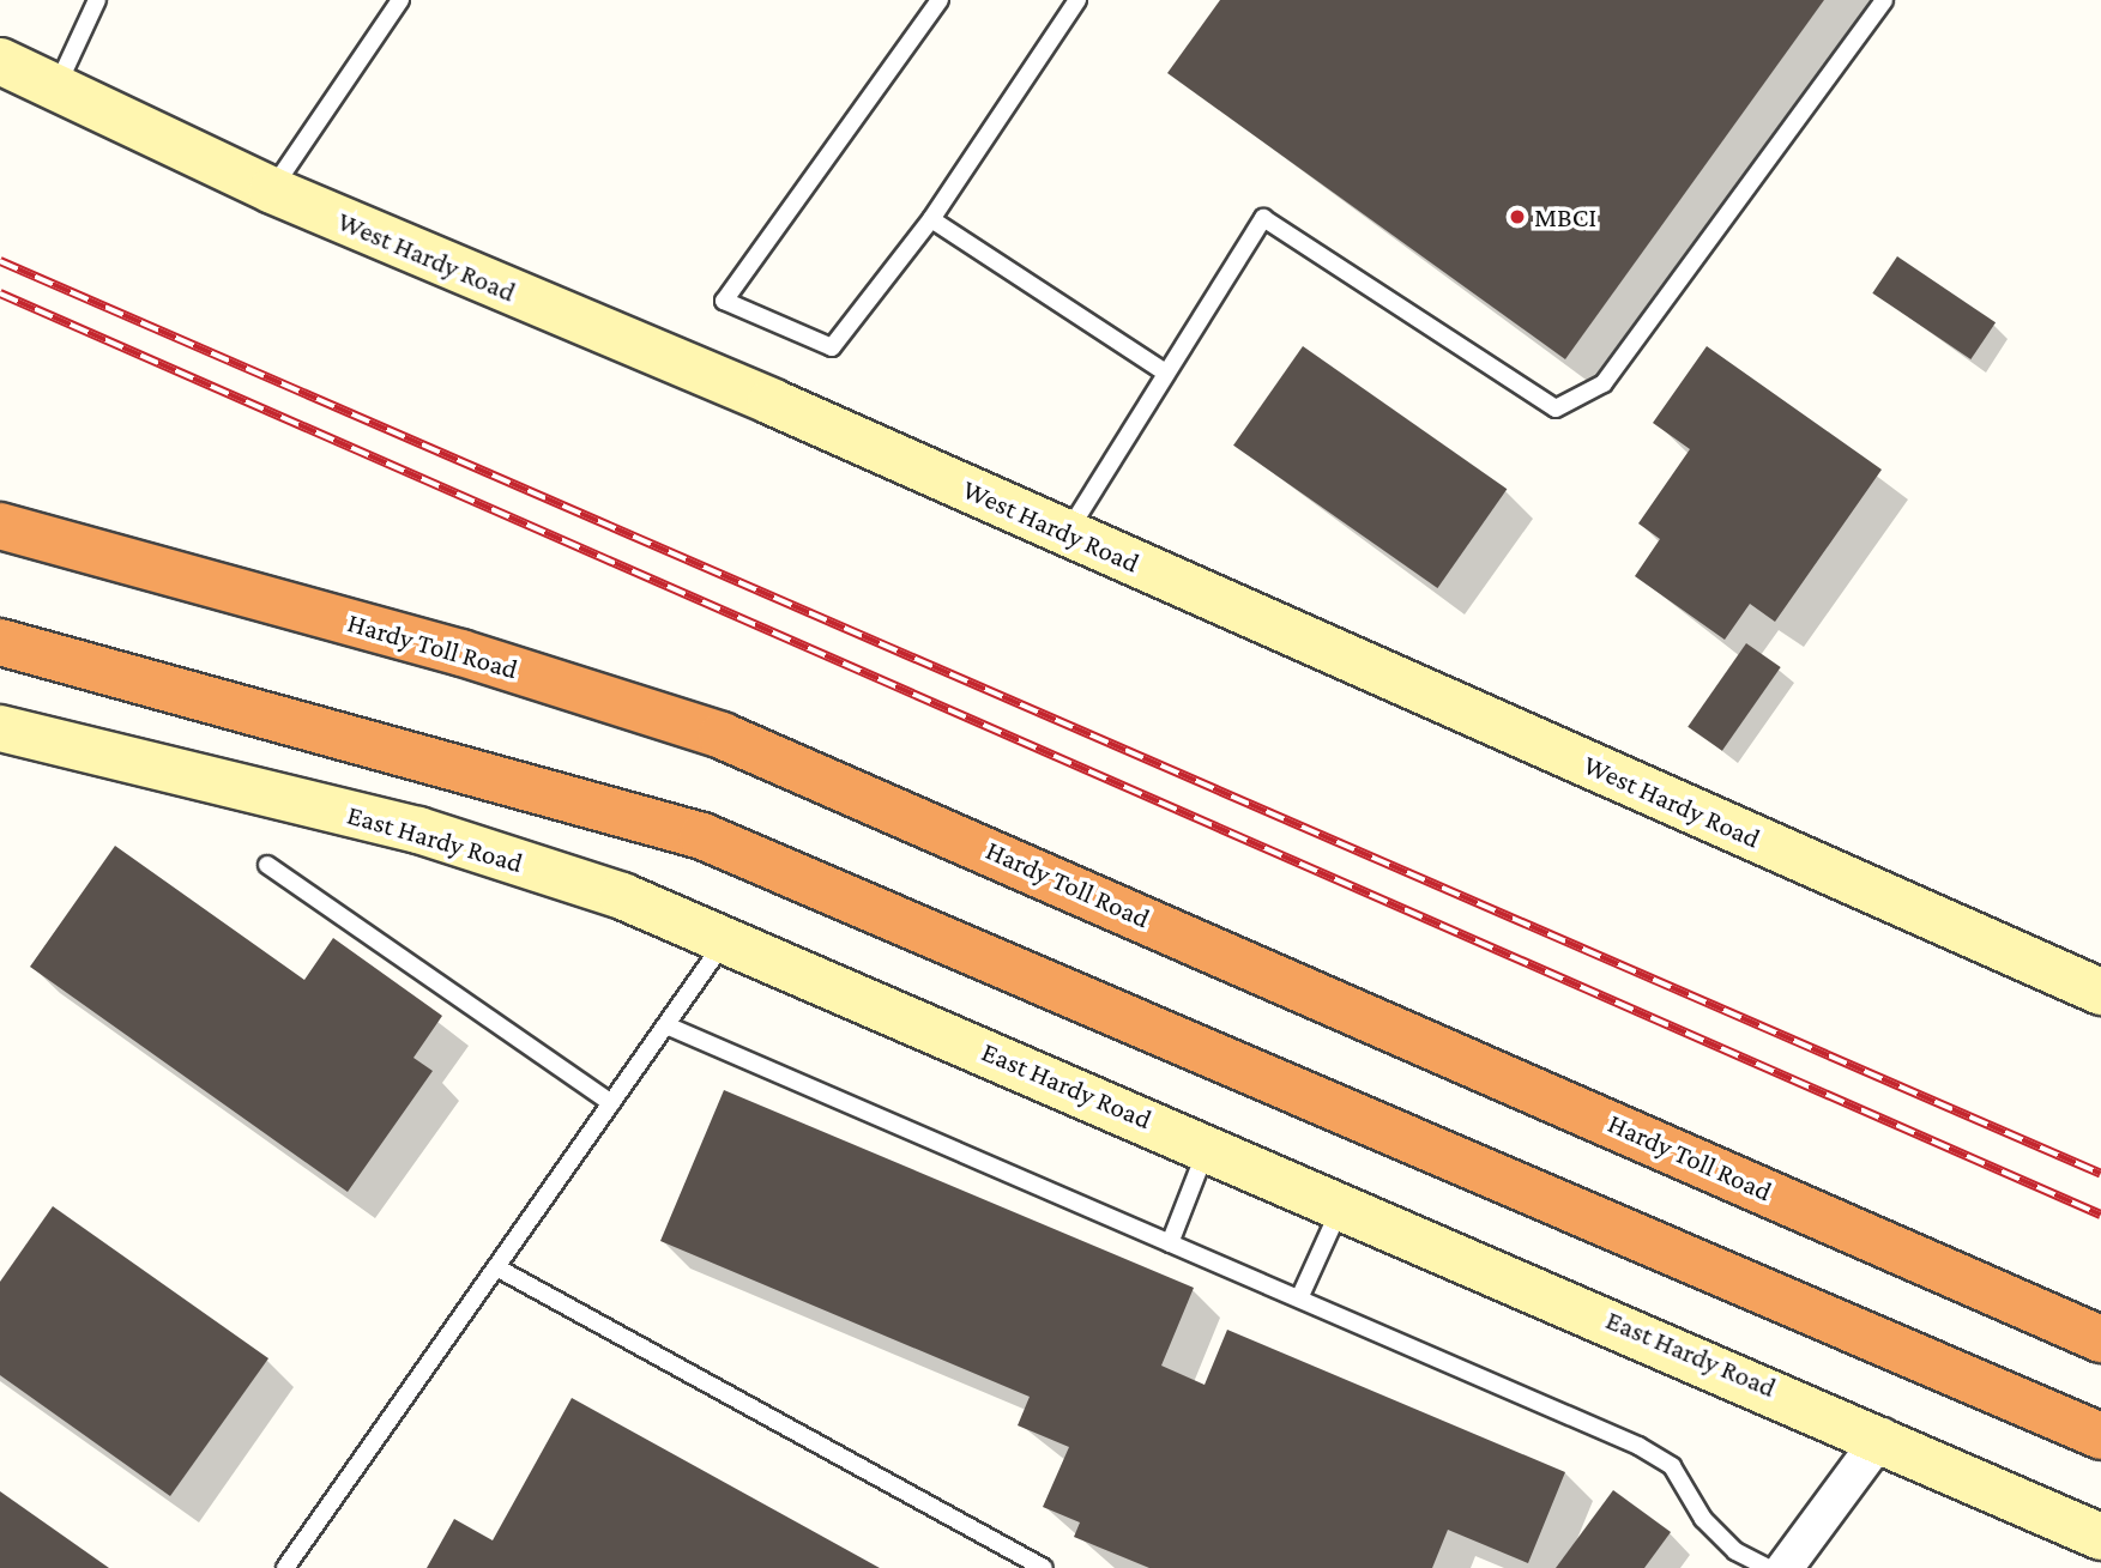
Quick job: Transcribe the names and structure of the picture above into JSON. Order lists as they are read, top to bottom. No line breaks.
{"streets":{"highway":["Hardy Toll Road"],"main road":["West Hardy Road","East Hardy Road"]},"places":["MBCI"]}
